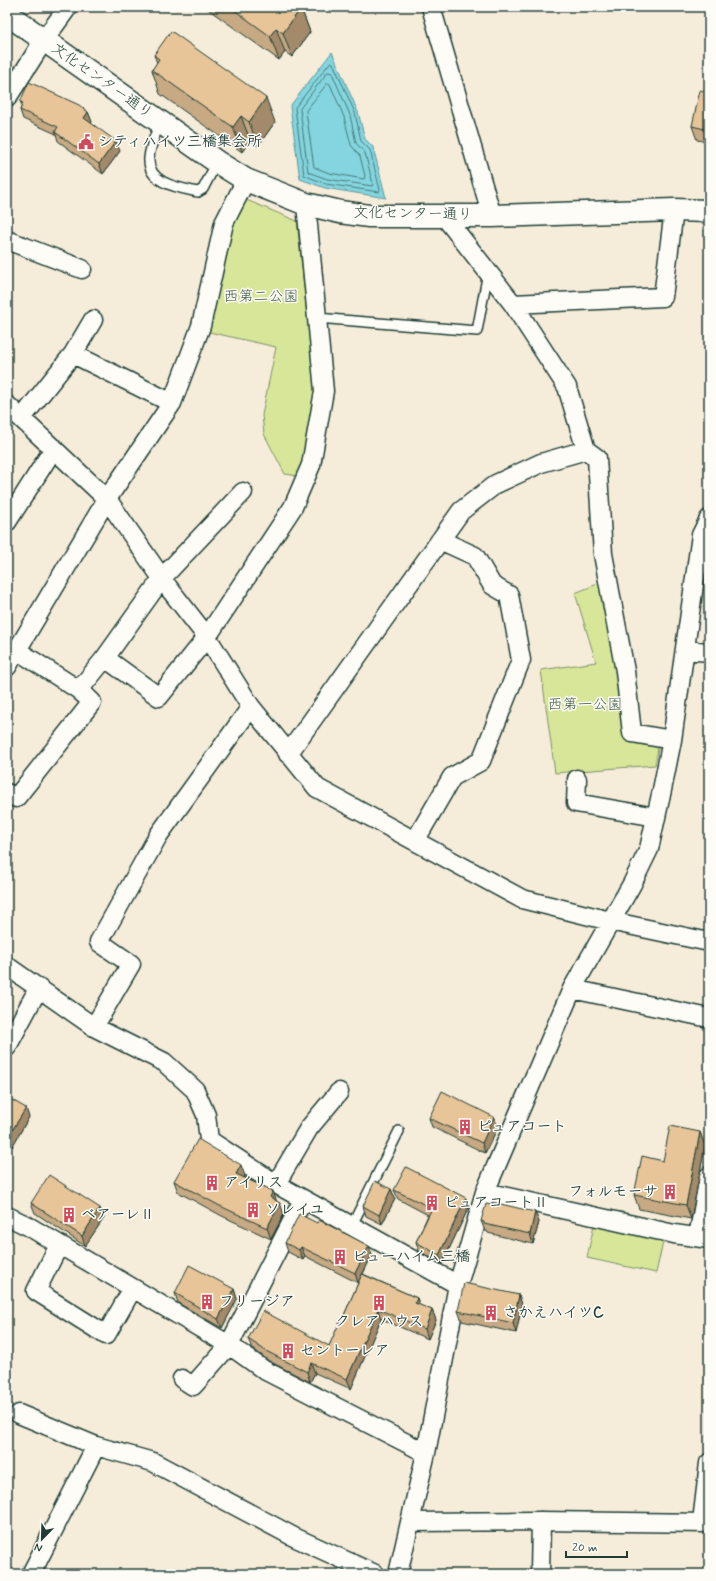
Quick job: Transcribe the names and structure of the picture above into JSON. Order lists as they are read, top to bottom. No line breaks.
{"streets":{"street":["文化センター通り"]},"parks":["西第二公園","西第一公園"],"places":{"public building":["シティハイツ三橋集会所"],"building":["ピュアコート","アイリス","フォルモーサ","ピュアコートⅡ","ソレイユ","ベアーレⅡ","ビューハイム三橋","フリージア","クレアハウス","さかえハイツC","セントーレア"]},"scale_bar":"20 m","north":"bottom left"}
